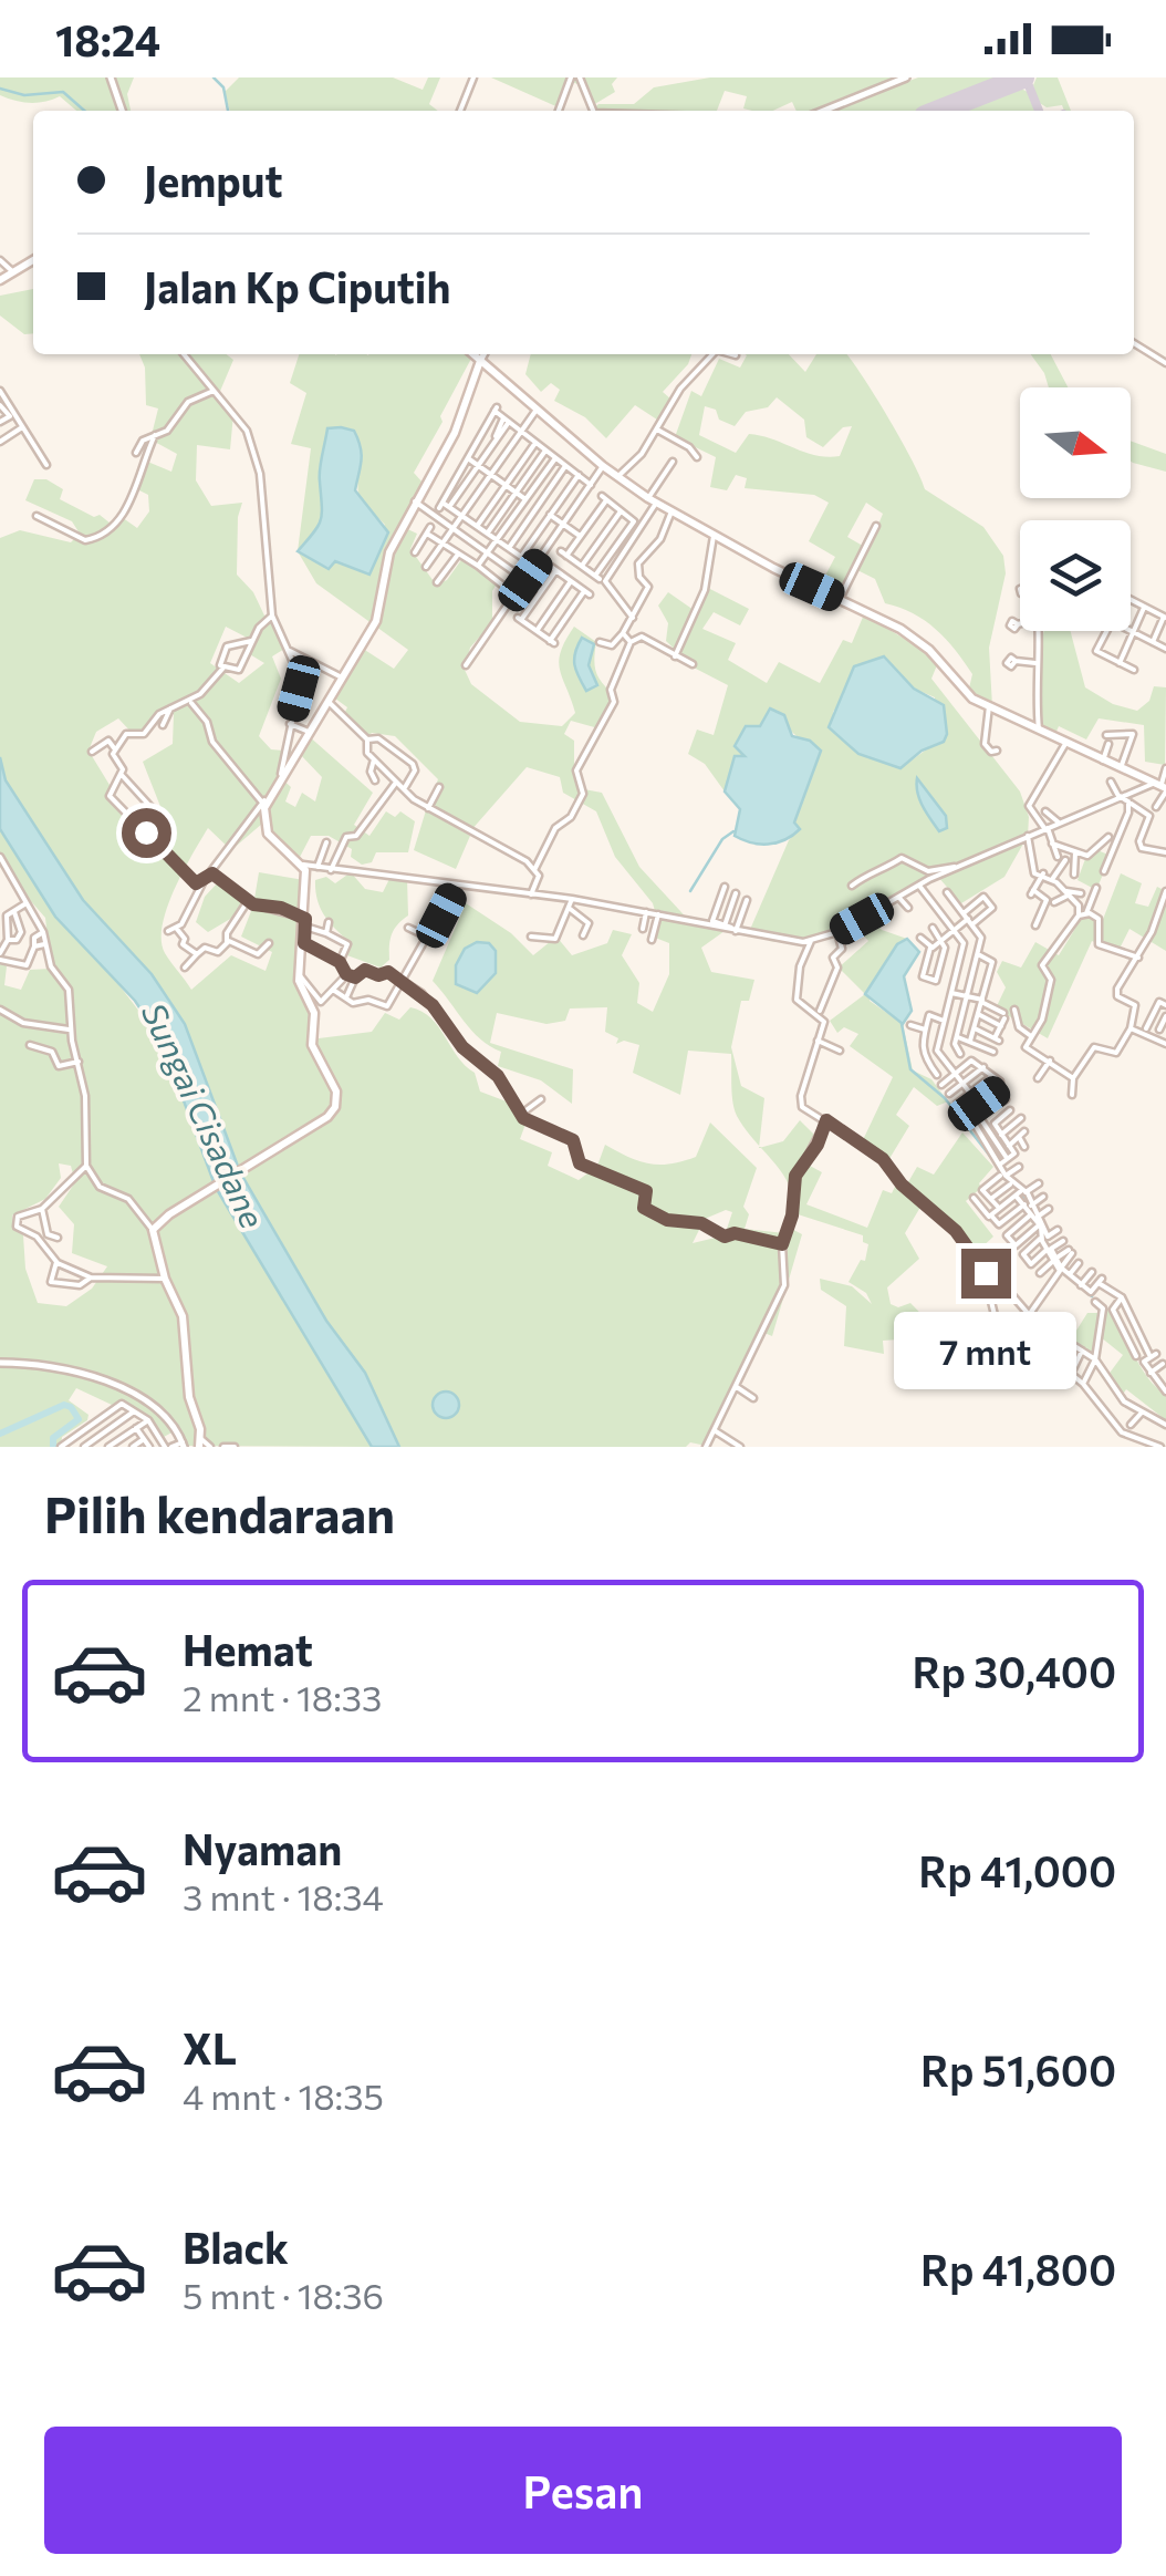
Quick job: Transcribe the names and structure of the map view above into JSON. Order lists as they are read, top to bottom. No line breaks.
{"water":["Sungai Cisadane"],"north":"right","page":{"status":"18:24","banner":["Jemput","Jalan Kp Ciputih"],"bubble":"7 mnt","heading":"Pilih kendaraan","list":[{"name":"Hemat","note":"2 mnt · 18:33","value":"Rp 30,400"},{"name":"Nyaman","note":"3 mnt · 18:34","value":"Rp 41,000"},{"name":"XL","note":"4 mnt · 18:35","value":"Rp 51,600"},{"name":"Black","note":"5 mnt · 18:36","value":"Rp 41,800"}],"buttons":"Pesan"}}
